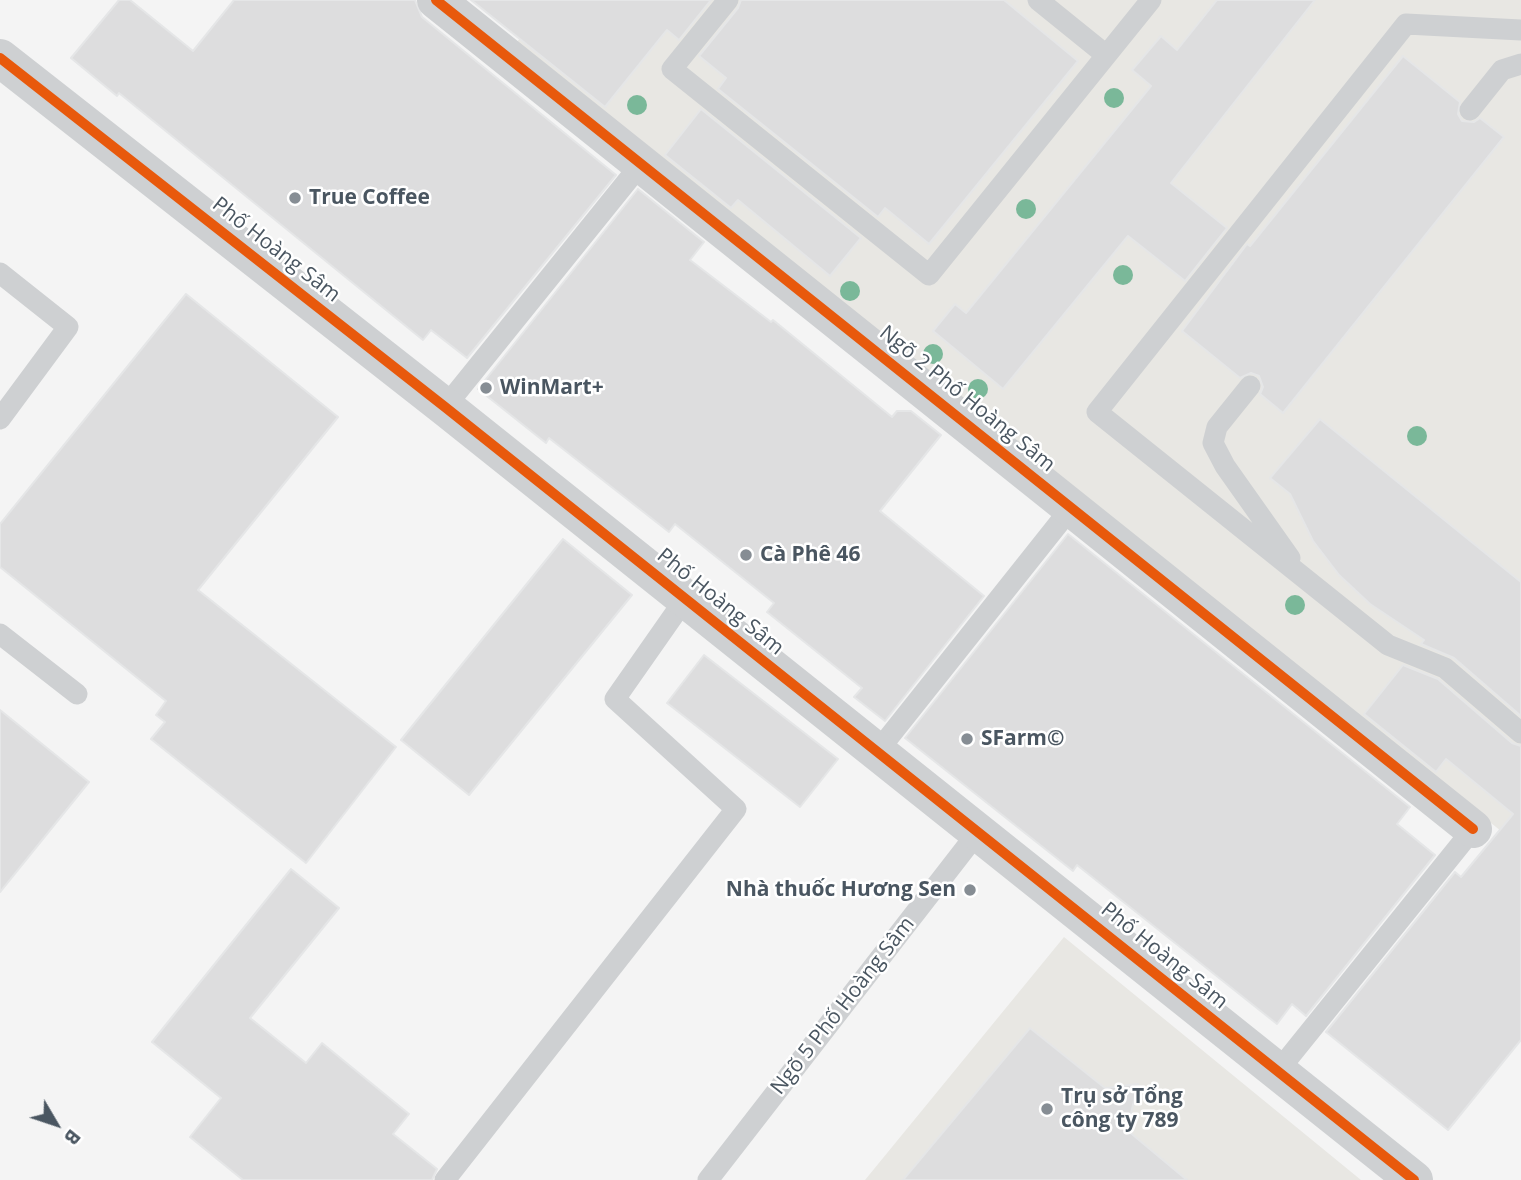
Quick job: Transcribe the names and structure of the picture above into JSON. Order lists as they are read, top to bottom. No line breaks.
{"streets":{"street":["Phố Hoàng Sâm","Ngõ 2 Phố Hoàng Sâm"],"lane":["Ngõ 5 Phố Hoàng Sâm"]},"crossings":[["Phố Hoàng Sâm","Ngõ 5 Phố Hoàng Sâm"]],"places":["True Coffee","WinMart+","Cà Phê 46","SFarm©","Nhà thuốc Hương Sen","Trụ sở Tổng công ty 789"],"north":"bottom right"}
